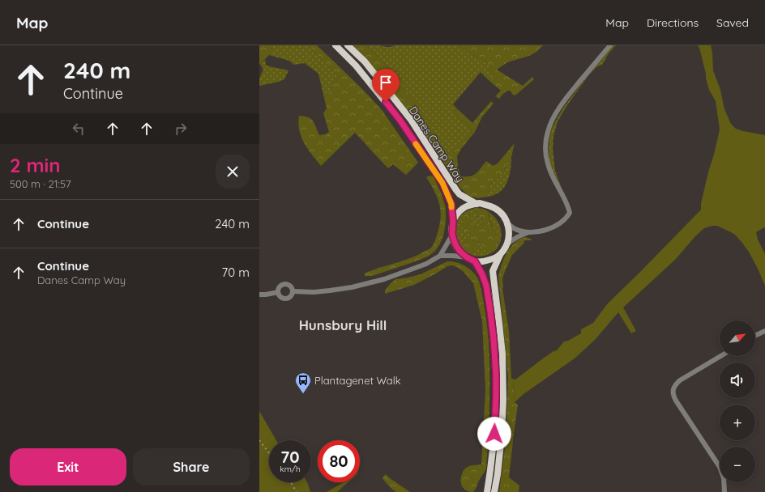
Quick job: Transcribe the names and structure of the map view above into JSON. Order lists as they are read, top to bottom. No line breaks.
{"streets":{"highway":["Danes Camp Way"]},"districts":["Hunsbury Hill"],"places":{"bus stop":["Plantagenet Walk"]},"north":"top right","page":{"header":"Map","nav":["Map","Directions","Saved"],"turn":["240 m","Continue"],"heading":["2 min","500 m · 21:57"],"list":[{"name":"Continue","value":"240 m"},{"name":"Continue","note":"Danes Camp Way","value":"70 m"}],"map_buttons":["+","−"],"speed":"70 km/h","limit":"80","buttons":["Exit","Share"]}}
